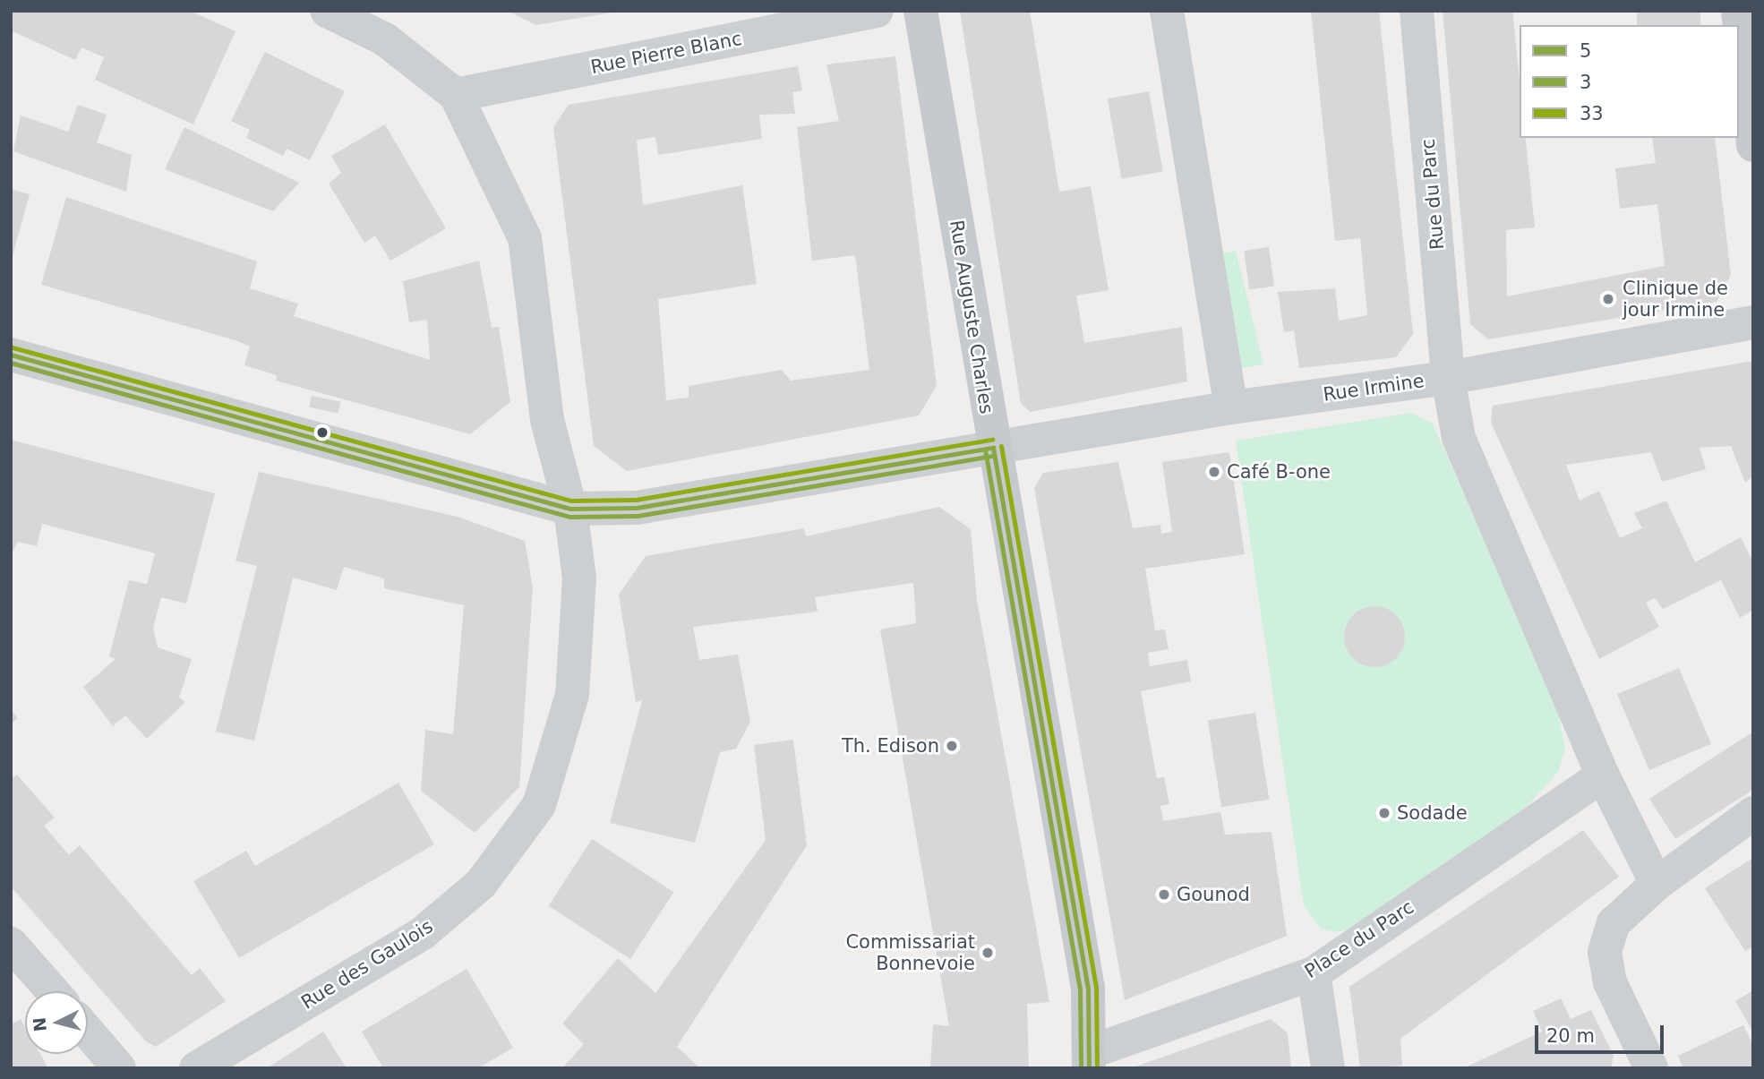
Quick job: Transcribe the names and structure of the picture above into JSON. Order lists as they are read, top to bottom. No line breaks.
{"streets":{"main road":["Rue Auguste Charles"],"street":["Rue Pierre Blanc","Rue du Parc","Rue Irmine","Place du Parc","Rue des Gaulois"]},"crossings":[["Rue Pierre Blanc","Rue des Gaulois"],["Rue du Parc","Rue Irmine"],["Rue Auguste Charles","Rue Irmine"],["Rue Auguste Charles","Place du Parc"],["Rue Irmine","Rue des Gaulois"]],"places":["Clinique de jour Irmine","Café B-one","Th. Edison","Sodade","Gounod","Commissariat Bonnevoie"],"lines":["transit line 33","transit line 5","transit line 3"],"legend":["5","3","33"],"scale_bar":"20 m","north":"left"}
